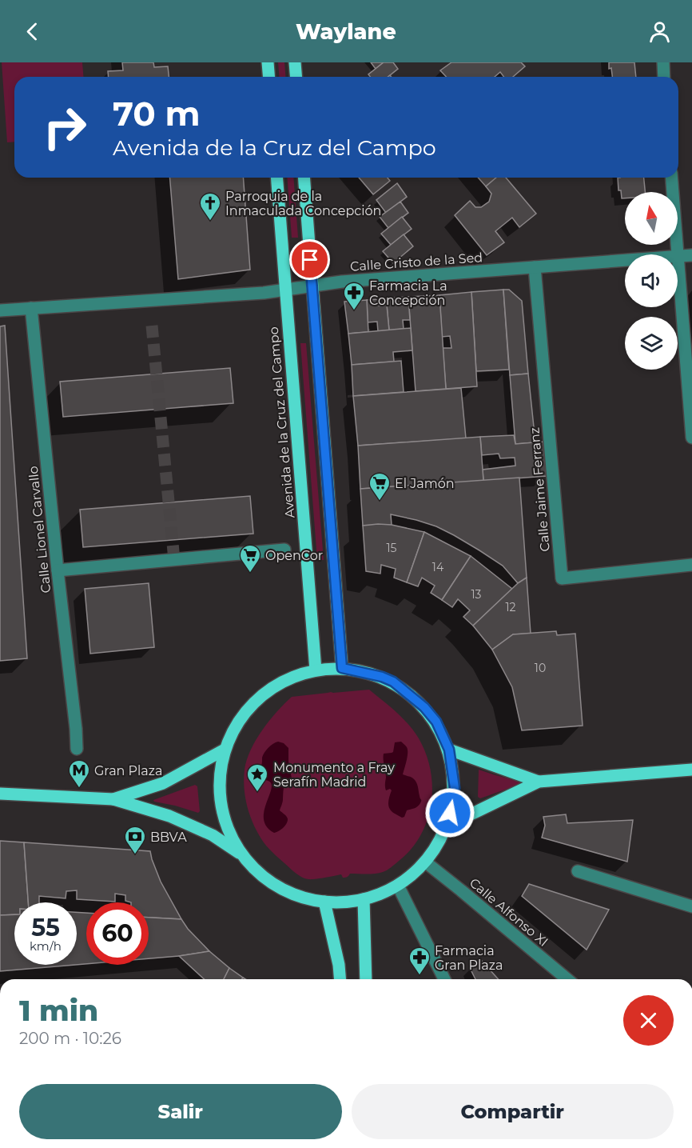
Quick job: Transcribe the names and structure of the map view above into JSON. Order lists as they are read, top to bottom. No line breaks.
{"streets":{"main road":["Avenida de la Cruz del Campo"],"street":["Calle Cristo de la Sed","Calle Jaime Ferranz","Calle Lionel Carvallo","Calle Alfonso XI"]},"crossings":[["Calle Cristo de la Sed","Avenida de la Cruz del Campo"],["Calle Cristo de la Sed","Calle Jaime Ferranz"],["Calle Cristo de la Sed","Calle Lionel Carvallo"]],"places":{"church":["Parroquia de la Inmaculada Concepción"],"pharmacy":["Farmacia La Concepción","Farmacia Gran Plaza"],"supermarket":["El Jamón","OpenCor"],"metro station":["Gran Plaza"],"place":["Monumento a Fray Serafín Madrid"],"bank":["BBVA"]},"house_numbers":["15","14","13","12","10"],"north":"top","page":{"header":"Waylane","turn":["70 m","Avenida de la Cruz del Campo"],"speed":"55 km/h","limit":"60","heading":["1 min","200 m · 10:26"],"buttons":["Salir","Compartir"]}}
